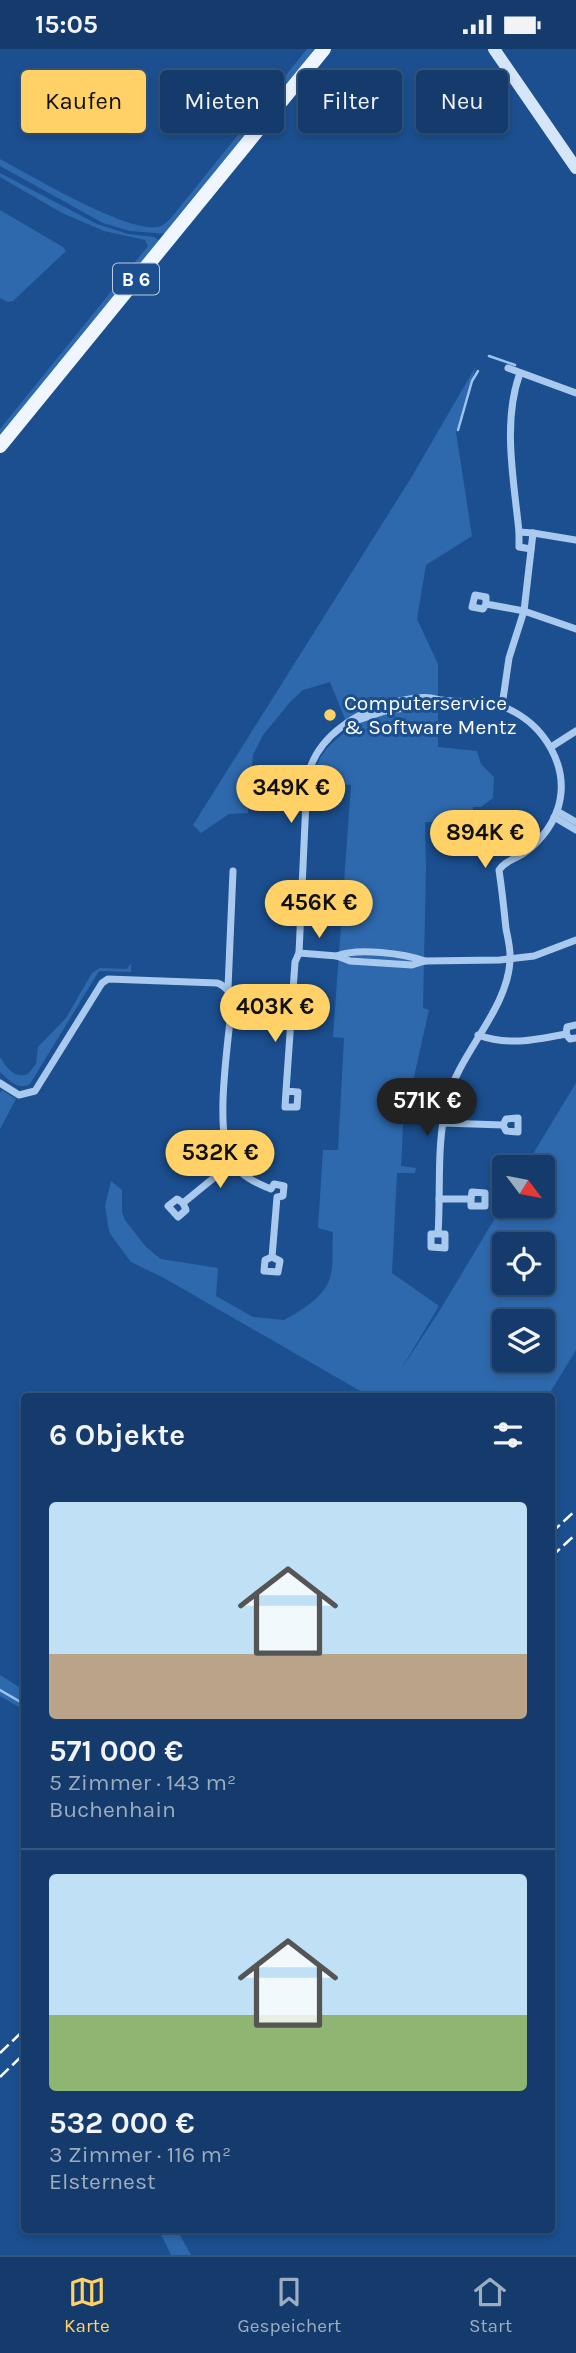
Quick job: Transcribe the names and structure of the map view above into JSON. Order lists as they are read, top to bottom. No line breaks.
{"streets":{"main road":["B 6"]},"places":["Computerservice & Software Mentz"],"north":"bottom right","page":{"status":"15:05","chip":["Kaufen","Mieten","Filter","Neu"],"price":["349K €","894K €","456K €","403K €","571K €","532K €"],"heading":"6 Objekte","list":[{"name":"571 000 €","note":"5 Zimmer · 143 m² · Buchenhain"},{"name":"532 000 €","note":"3 Zimmer · 116 m² · Elsternest"}],"tabs":["Karte","Gespeichert","Start"]}}
